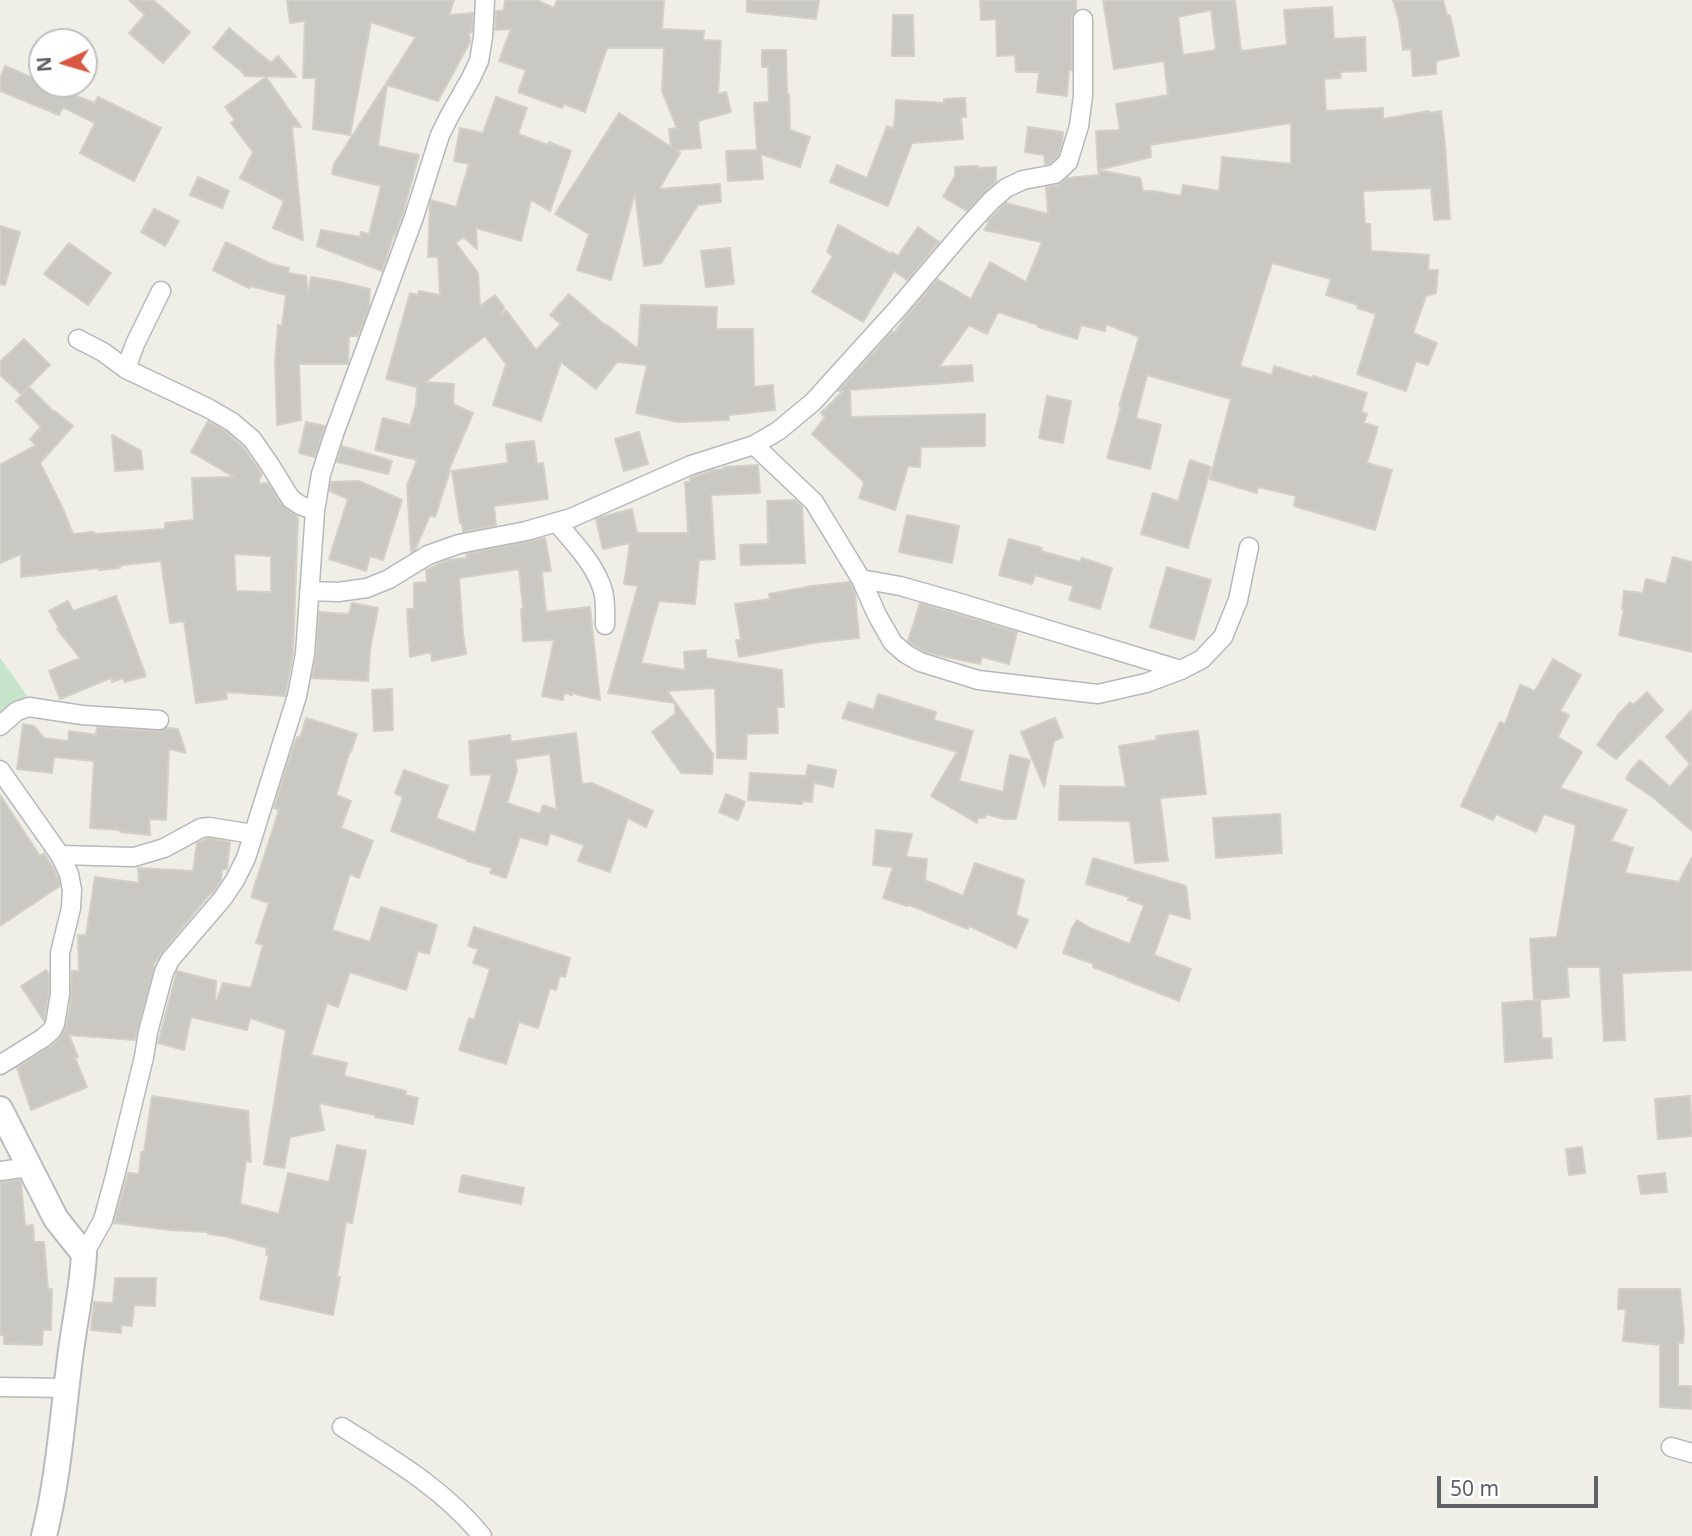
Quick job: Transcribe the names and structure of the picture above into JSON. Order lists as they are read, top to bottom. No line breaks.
{"scale_bar":"50 m","north":"left"}
